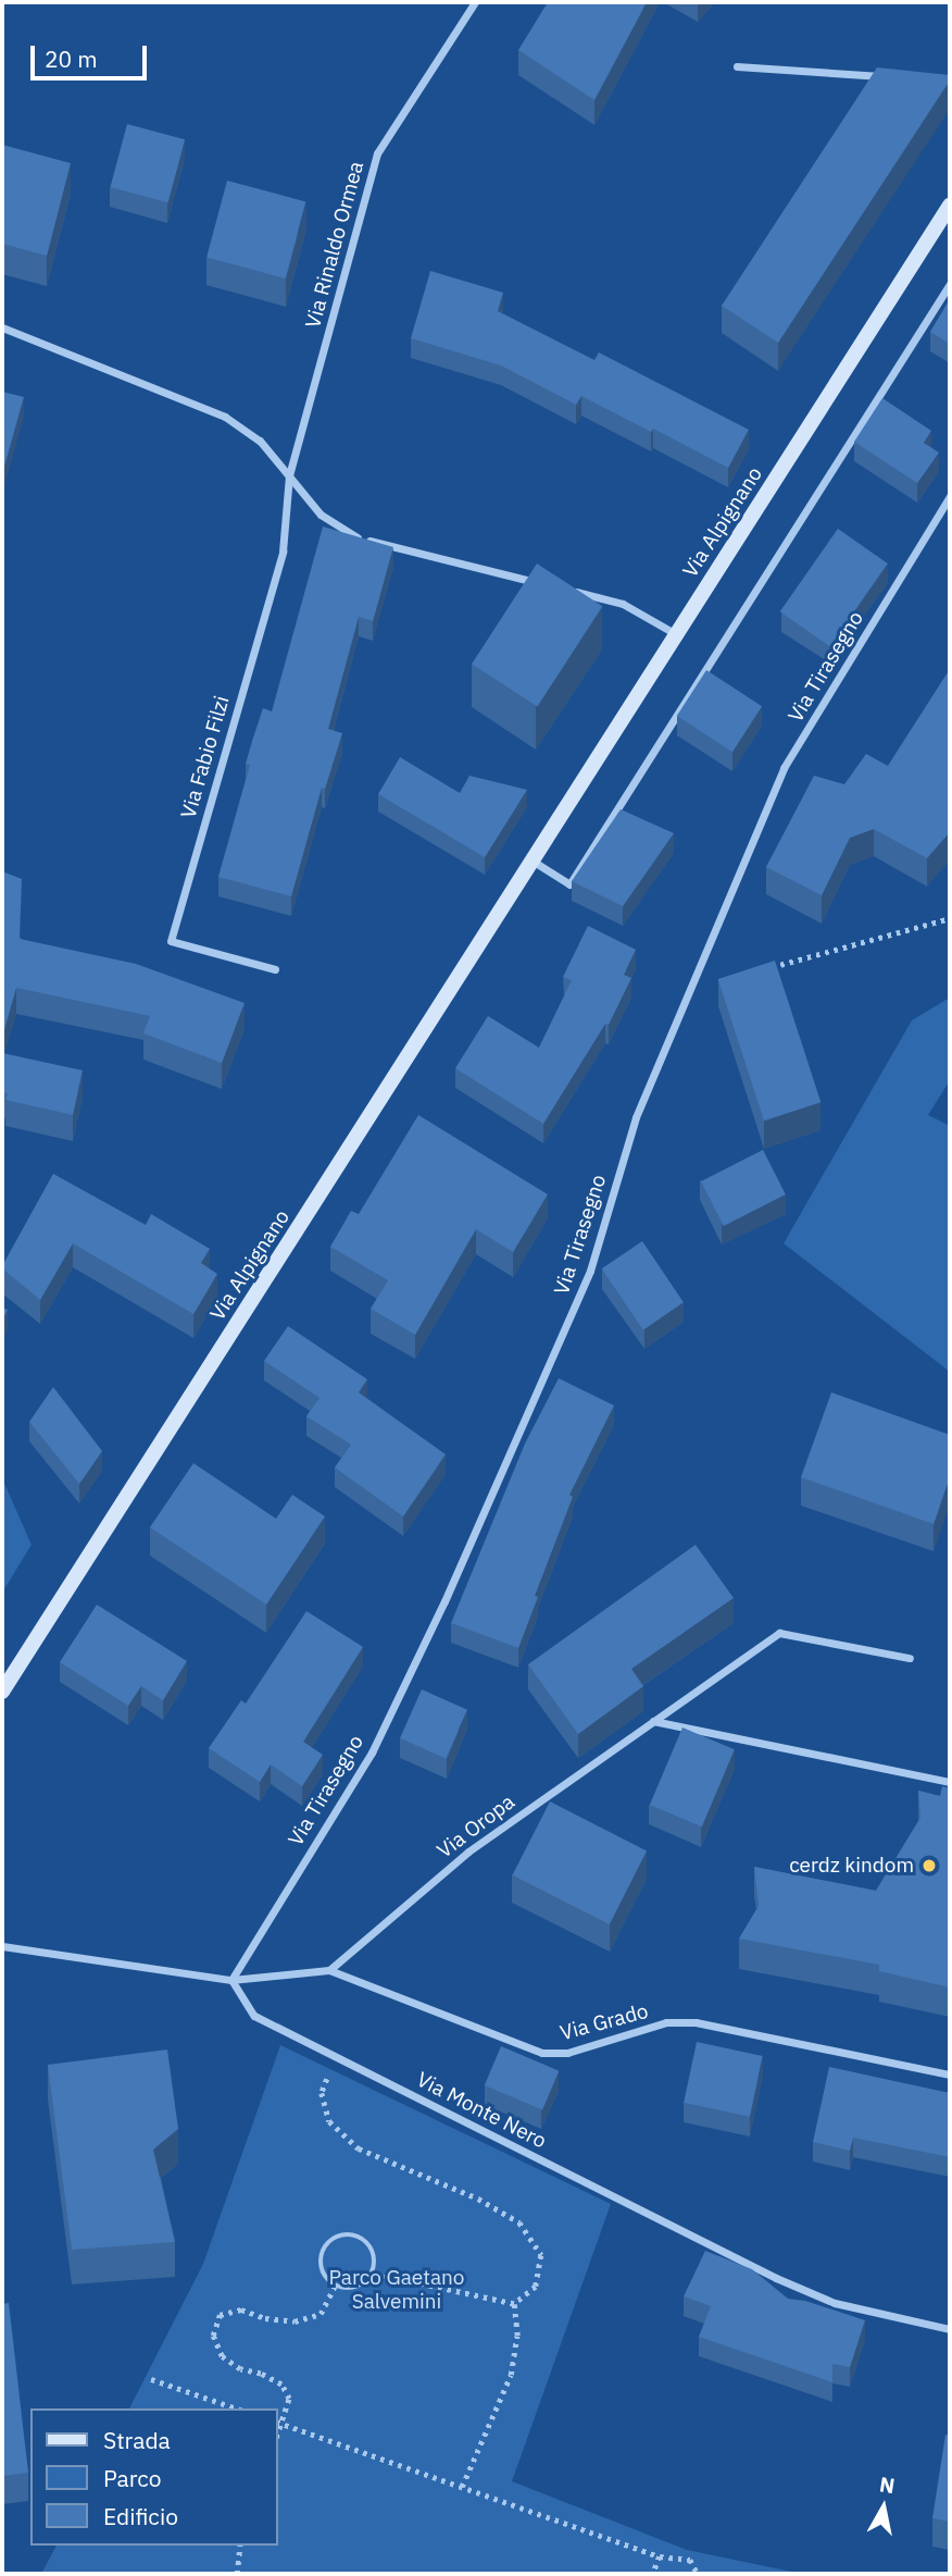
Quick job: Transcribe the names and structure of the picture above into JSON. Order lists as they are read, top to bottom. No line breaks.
{"streets":{"street":["Via Rinaldo Ormea","Via Alpignano","Via Tirasegno","Via Fabio Filzi","Via Oropa","Via Grado","Via Monte Nero"]},"crossings":[["Via Rinaldo Ormea","Via Fabio Filzi"],["Via Tirasegno","Via Grado"],["Via Tirasegno","Via Monte Nero"],["Via Oropa","Via Grado"],["Via Grado","Via Monte Nero"]],"parks":["Parco Gaetano Salvemini"],"places":["cerdz kindom"],"legend":["Strada","Parco","Edificio"],"scale_bar":"20 m","north":"top"}
